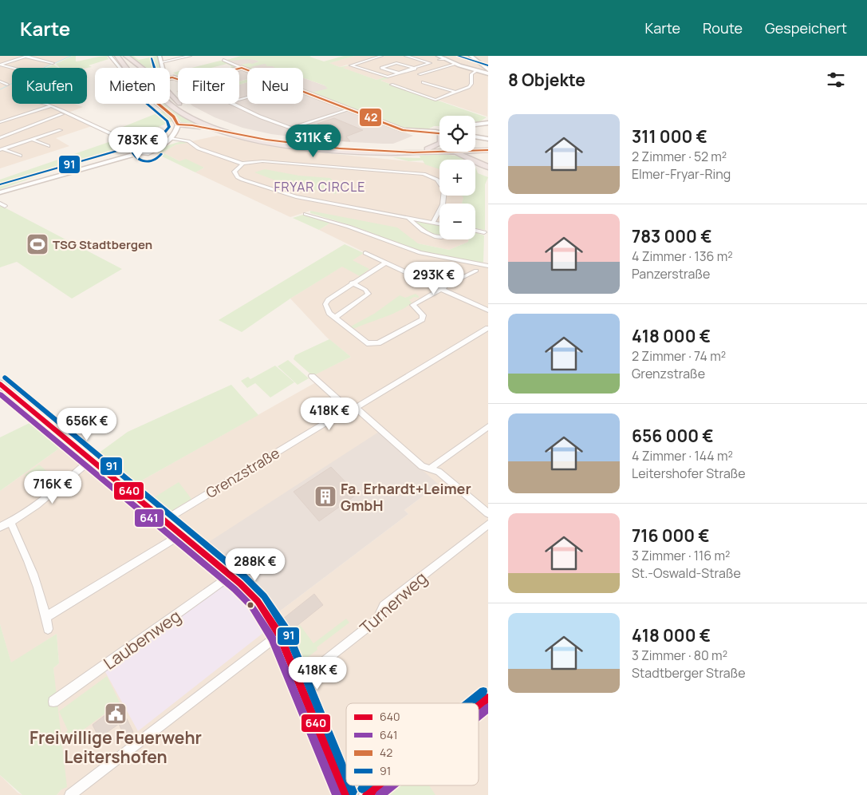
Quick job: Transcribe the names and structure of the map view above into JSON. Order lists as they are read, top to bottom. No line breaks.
{"streets":{"street":["Grenzstraße","Turnerweg","Laubenweg"]},"districts":["FRYAR CIRCLE"],"places":{"sports":["TSG Stadtbergen"],"building":["Fa. Erhardt+Leimer GmbH"],"public building":["Freiwillige Feuerwehr Leitershofen"]},"lines":["transit line 91","transit line 42","transit line 640","transit line 641"],"legend":["640","641","42","91"],"page":{"header":"Karte","nav":["Karte","Route","Gespeichert"],"heading":"8 Objekte","chip":["Kaufen","Mieten","Filter","Neu"],"list":[{"name":"311 000 €","note":"2 Zimmer · 52 m² · Elmer-Fryar-Ring"},{"name":"783 000 €","note":"4 Zimmer · 136 m² · Panzerstraße"},{"name":"418 000 €","note":"2 Zimmer · 74 m² · Grenzstraße"},{"name":"656 000 €","note":"4 Zimmer · 144 m² · Leitershofer Straße"},{"name":"716 000 €","note":"3 Zimmer · 116 m² · St.-Oswald-Straße"},{"name":"418 000 €","note":"3 Zimmer · 80 m² · Stadtberger Straße"}],"map_buttons":["+","−"],"price":["311K €","783K €","293K €","418K €","656K €","716K €","288K €","418K €"]}}
